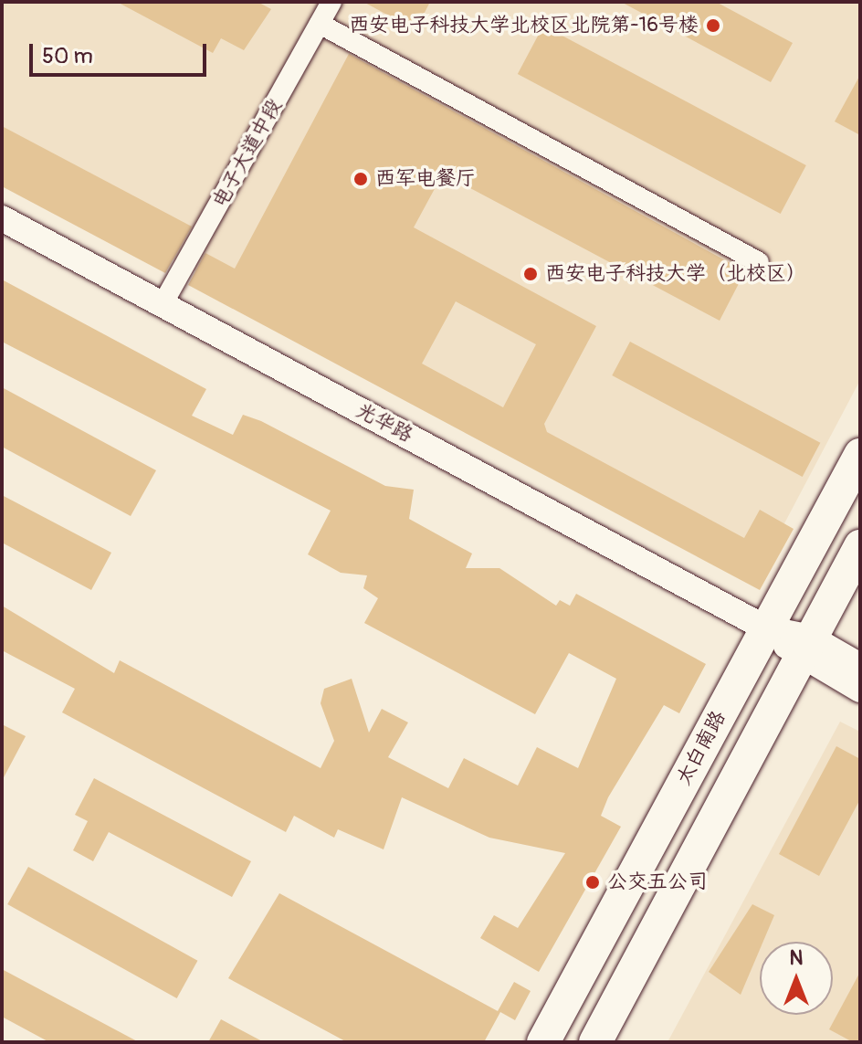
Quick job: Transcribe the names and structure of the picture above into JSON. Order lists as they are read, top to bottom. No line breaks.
{"streets":{"main road":["太白南路"],"street":["电子大道中段","光华路"]},"crossings":[["电子大道中段","光华路"],["光华路","太白南路"]],"places":["西安电子科技大学北校区北院第-16号楼","西军电餐厅","西安电子科技大学（北校区）","公交五公司"],"scale_bar":"50 m","north":"top"}
